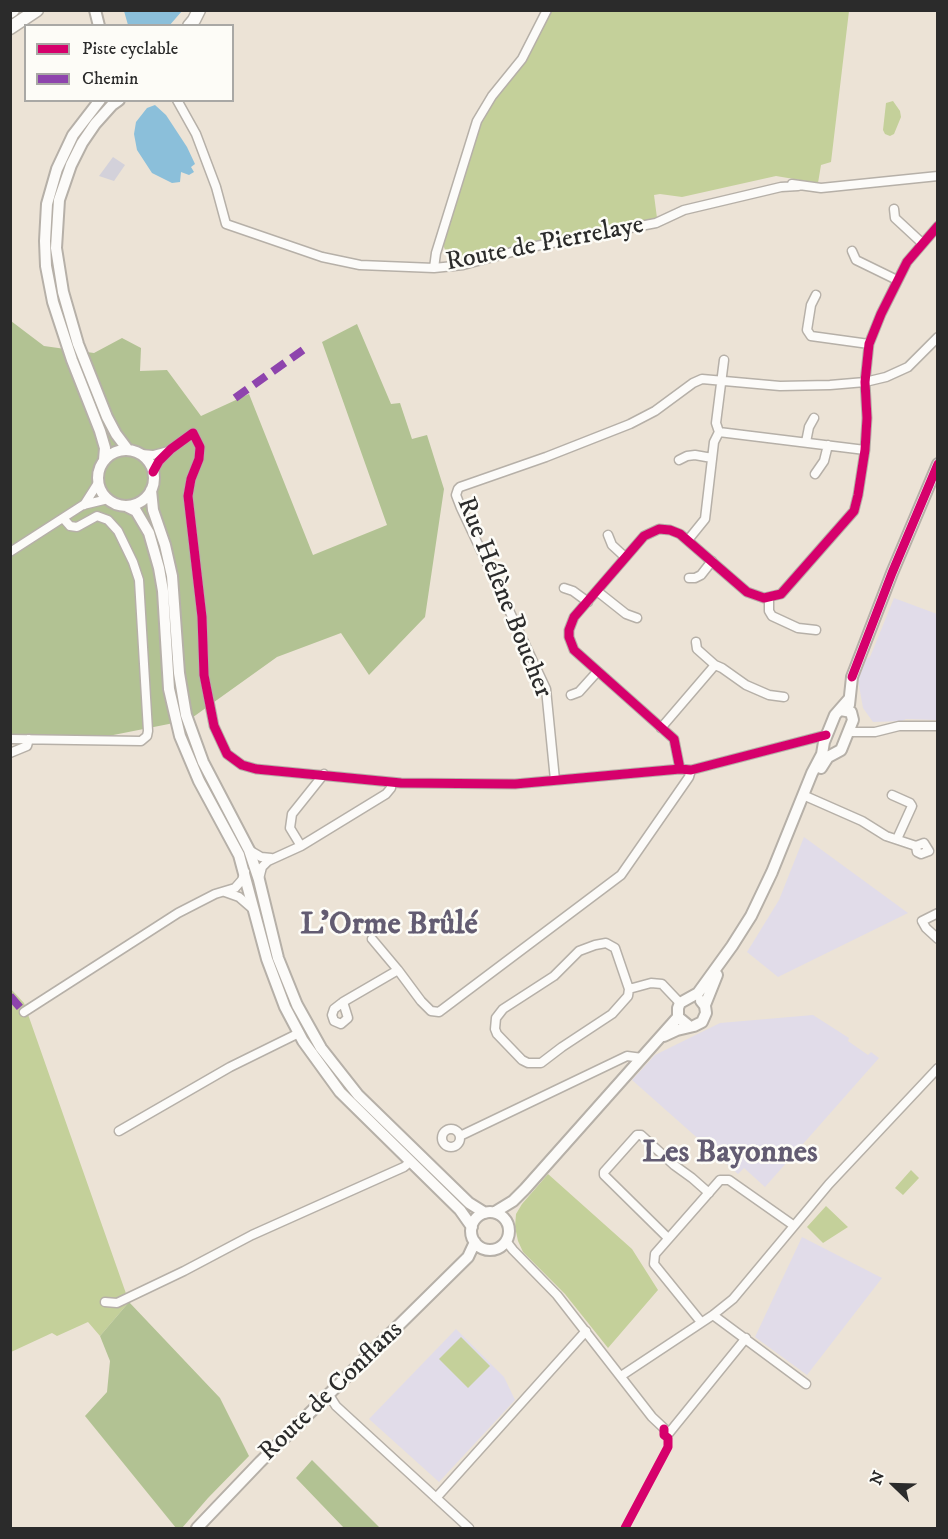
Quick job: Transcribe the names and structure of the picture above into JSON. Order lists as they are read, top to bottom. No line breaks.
{"streets":{"main road":["Route de Conflans"],"street":["Route de Pierrelaye","Rue Hélène Boucher"]},"districts":["L'Orme Brûlé","Les Bayonnes"],"legend":["Piste cyclable","Chemin"],"north":"top left"}
